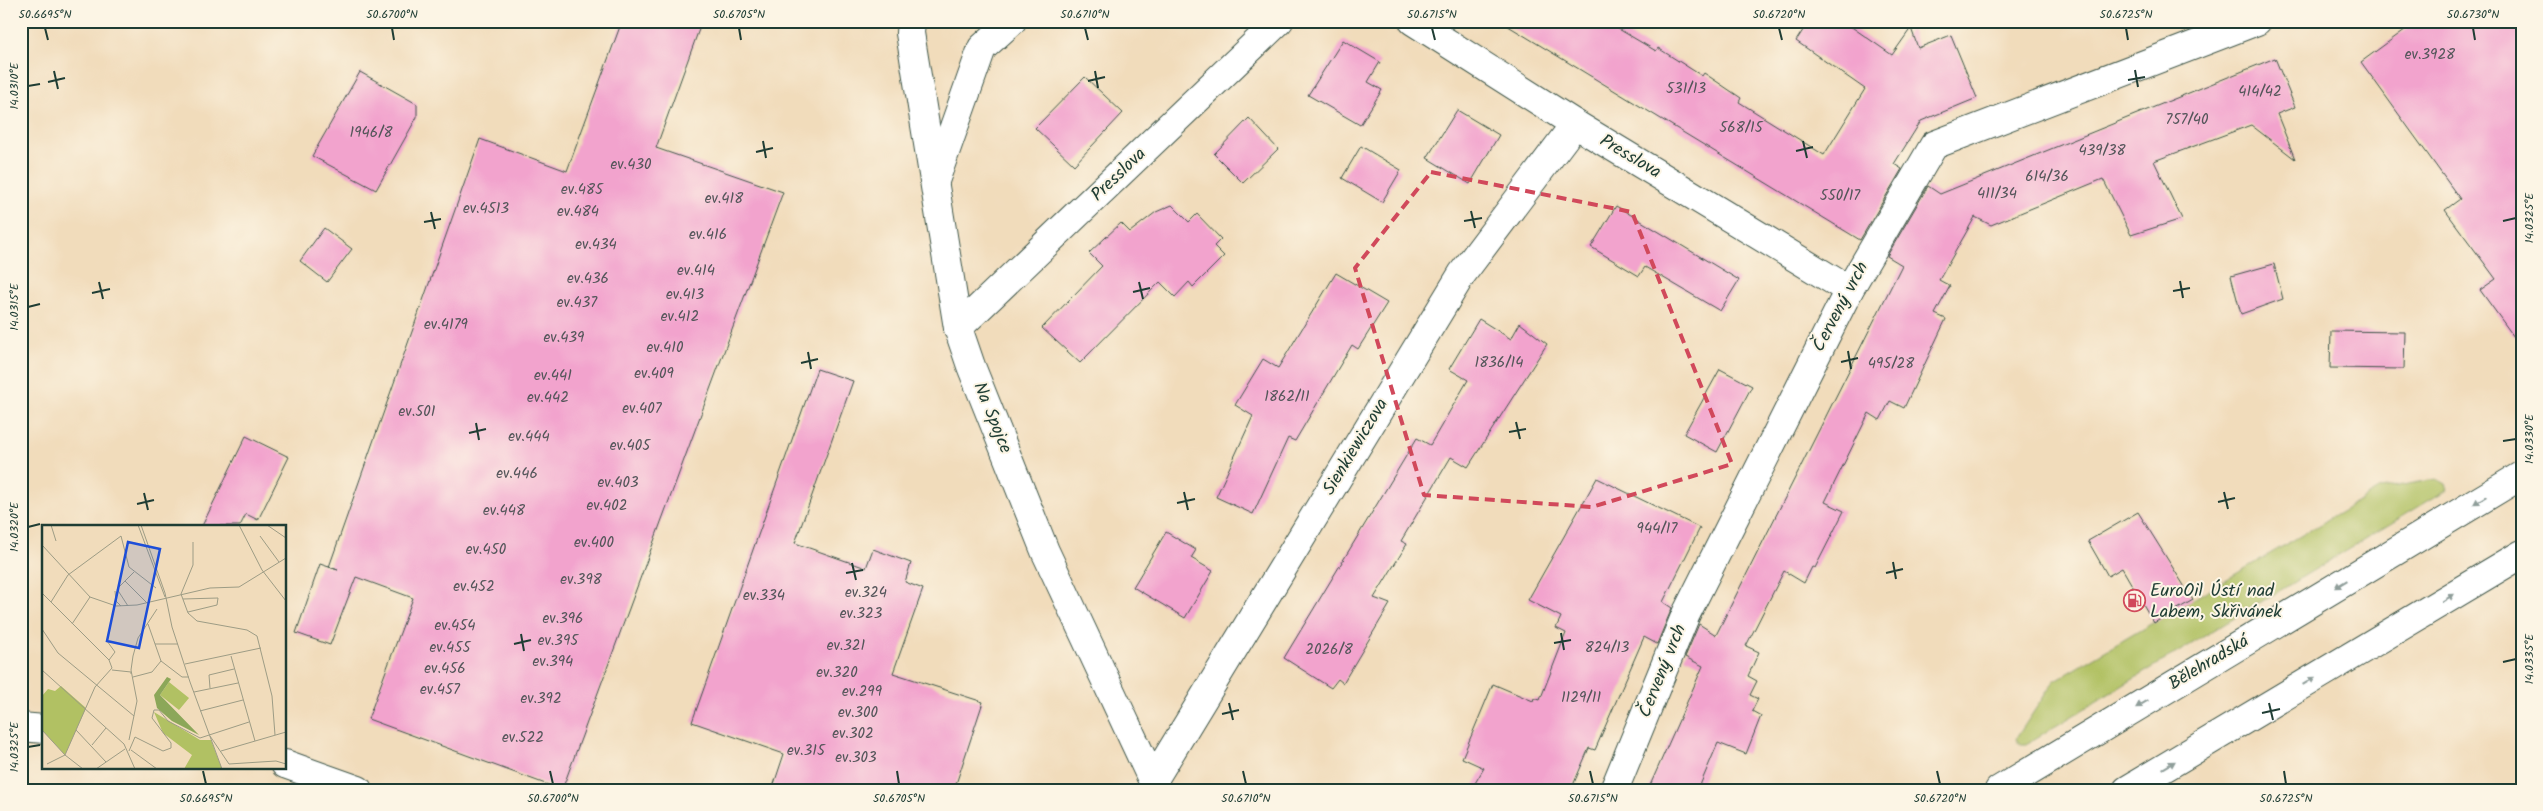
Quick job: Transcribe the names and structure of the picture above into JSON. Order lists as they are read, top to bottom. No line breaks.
{"streets":{"street":["Presslova","Červený vrch","Na Spojce","Sienkiewiczova","Bělehradská"]},"crossings":[["Presslova","Červený vrch"],["Presslova","Na Spojce"],["Presslova","Sienkiewiczova"],["Na Spojce","Sienkiewiczova"]],"places":{"fuel station":["EuroOil Ústí nad Labem, Skřivánek"]},"house_numbers":["ev.3928","531/13","414/42","757/40","568/15","1946/8","439/38","ev.430","614/36","ev.485","411/34","550/17","ev.418","ev.4513","ev.484","ev.416","ev.434","ev.414","ev.436","ev.413","ev.437","ev.412","ev.4179","ev.439","ev.410","1836/14","495/28","ev.409","ev.441","1862/11","ev.442","ev.407","ev.501","ev.444","ev.405","ev.446","ev.403","ev.402","ev.448","944/17","ev.400","ev.450","ev.398","ev.452","ev.324","ev.334","ev.323","ev.396","ev.454","ev.395","ev.321","ev.455","824/13","2026/8","ev.394","ev.456","ev.320","ev.457","ev.299","1129/11","ev.392","ev.300","ev.302","ev.522","ev.315","ev.303"],"coordinates":["50.6695°N","50.6700°N","50.6705°N","50.6710°N","50.6715°N","50.6720°N","50.6725°N","50.6730°N","14.0310°E","14.0325°E","14.0315°E","14.0330°E","14.0320°E","14.0335°E"]}
